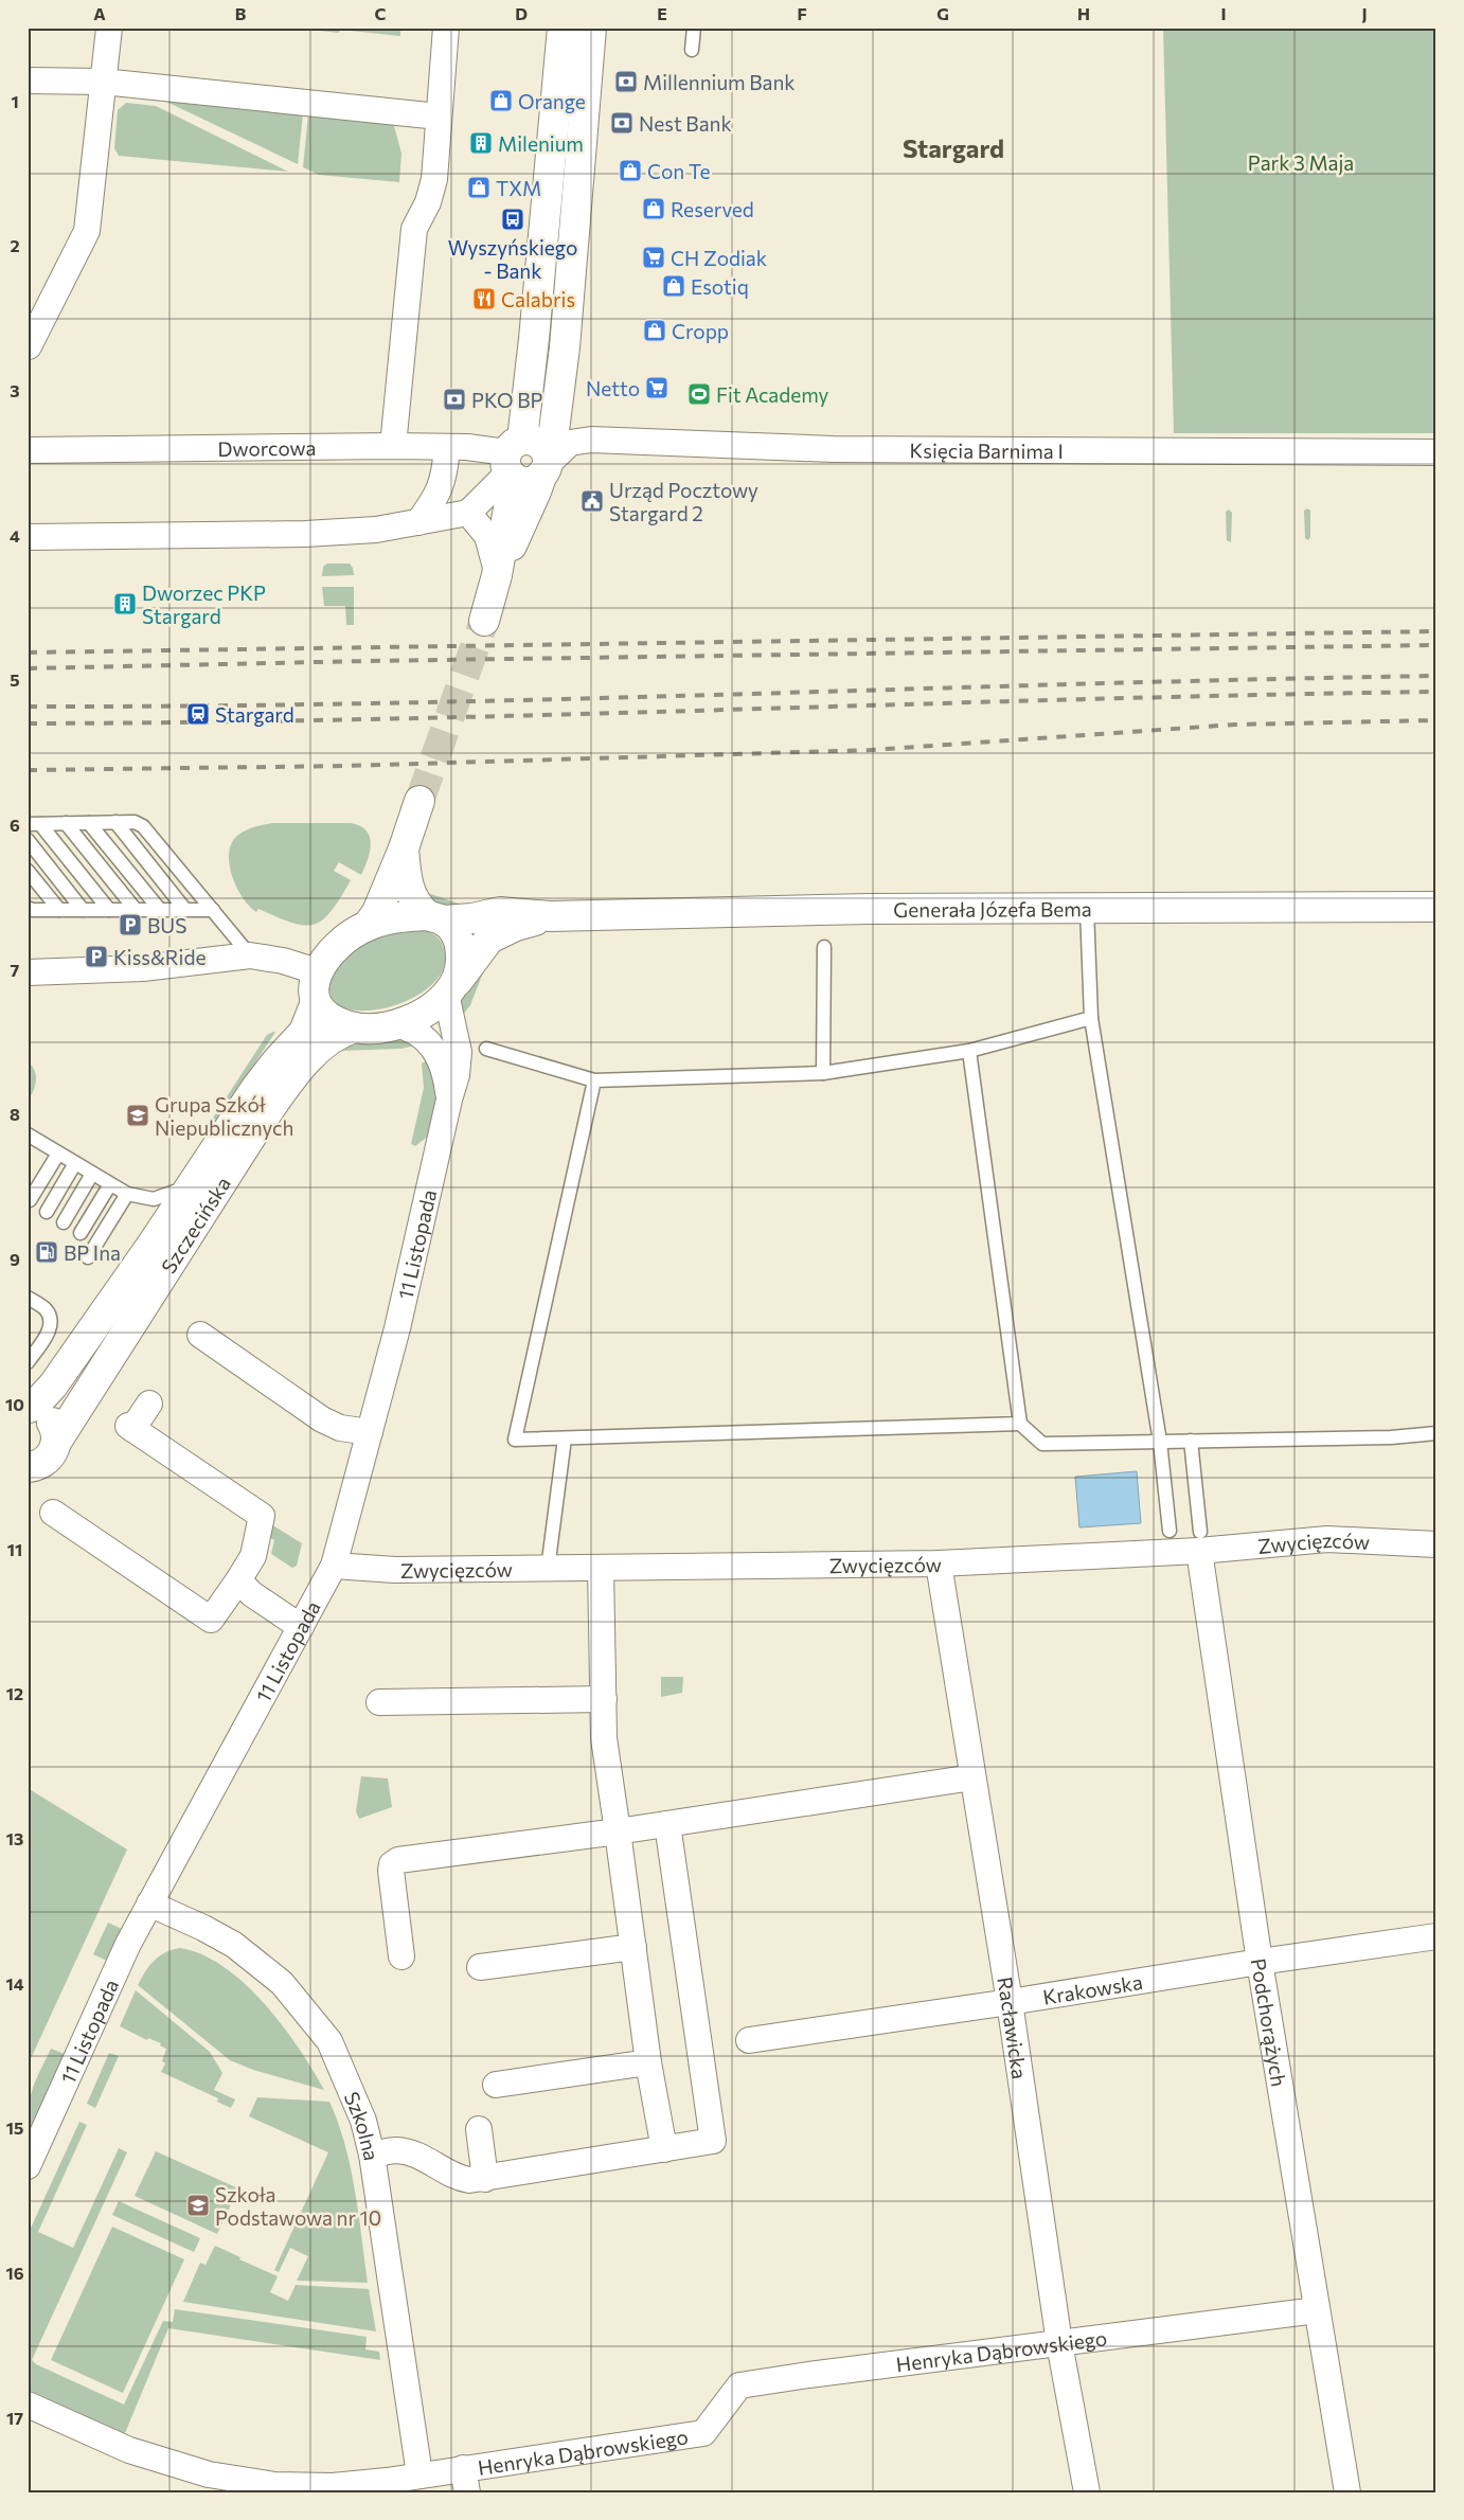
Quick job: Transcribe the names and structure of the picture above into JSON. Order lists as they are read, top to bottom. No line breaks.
{"streets":{"main road":["Generała Józefa Bema","Szczecińska"],"street":["Dworcowa","Księcia Barnima I","11 Listopada","Zwycięzców","Krakowska","Podchorążych","Racławicka","Szkolna","Henryka Dąbrowskiego"]},"crossings":[["Generała Józefa Bema","Szczecińska"],["Generała Józefa Bema","11 Listopada"],["Szczecińska","11 Listopada"],["11 Listopada","Zwycięzców"],["11 Listopada","Szkolna"],["Zwycięzców","Podchorążych"],["Zwycięzców","Racławicka"],["Krakowska","Podchorążych"],["Krakowska","Racławicka"],["Podchorążych","Henryka Dąbrowskiego"],["Racławicka","Henryka Dąbrowskiego"],["Szkolna","Henryka Dąbrowskiego"]],"districts":["Stargard"],"parks":["Park 3 Maja"],"places":{"bank":["Millennium Bank","Nest Bank","PKO BP"],"shop":["Orange","Con Te","TXM","Reserved","Esotiq","Cropp"],"building":["Milenium","Dworzec PKP Stargard"],"bus stop":["Wyszyńskiego - Bank"],"supermarket":["CH Zodiak","Netto"],"restaurant":["Calabris"],"sports":["Fit Academy"],"public building":["Urząd Pocztowy Stargard 2"],"station":["Stargard"],"parking":["BUS","Kiss&Ride"],"school or university":["Grupa Szkół Niepublicznych","Szkoła Podstawowa nr 10"],"fuel station":["BP Ina"]},"grid":{"columns":["A","B","C","D","E","F","G","H","I","J"],"rows":["1","2","3","4","5","6","7","8","9","10","11","12","13","14","15","16","17"]}}
